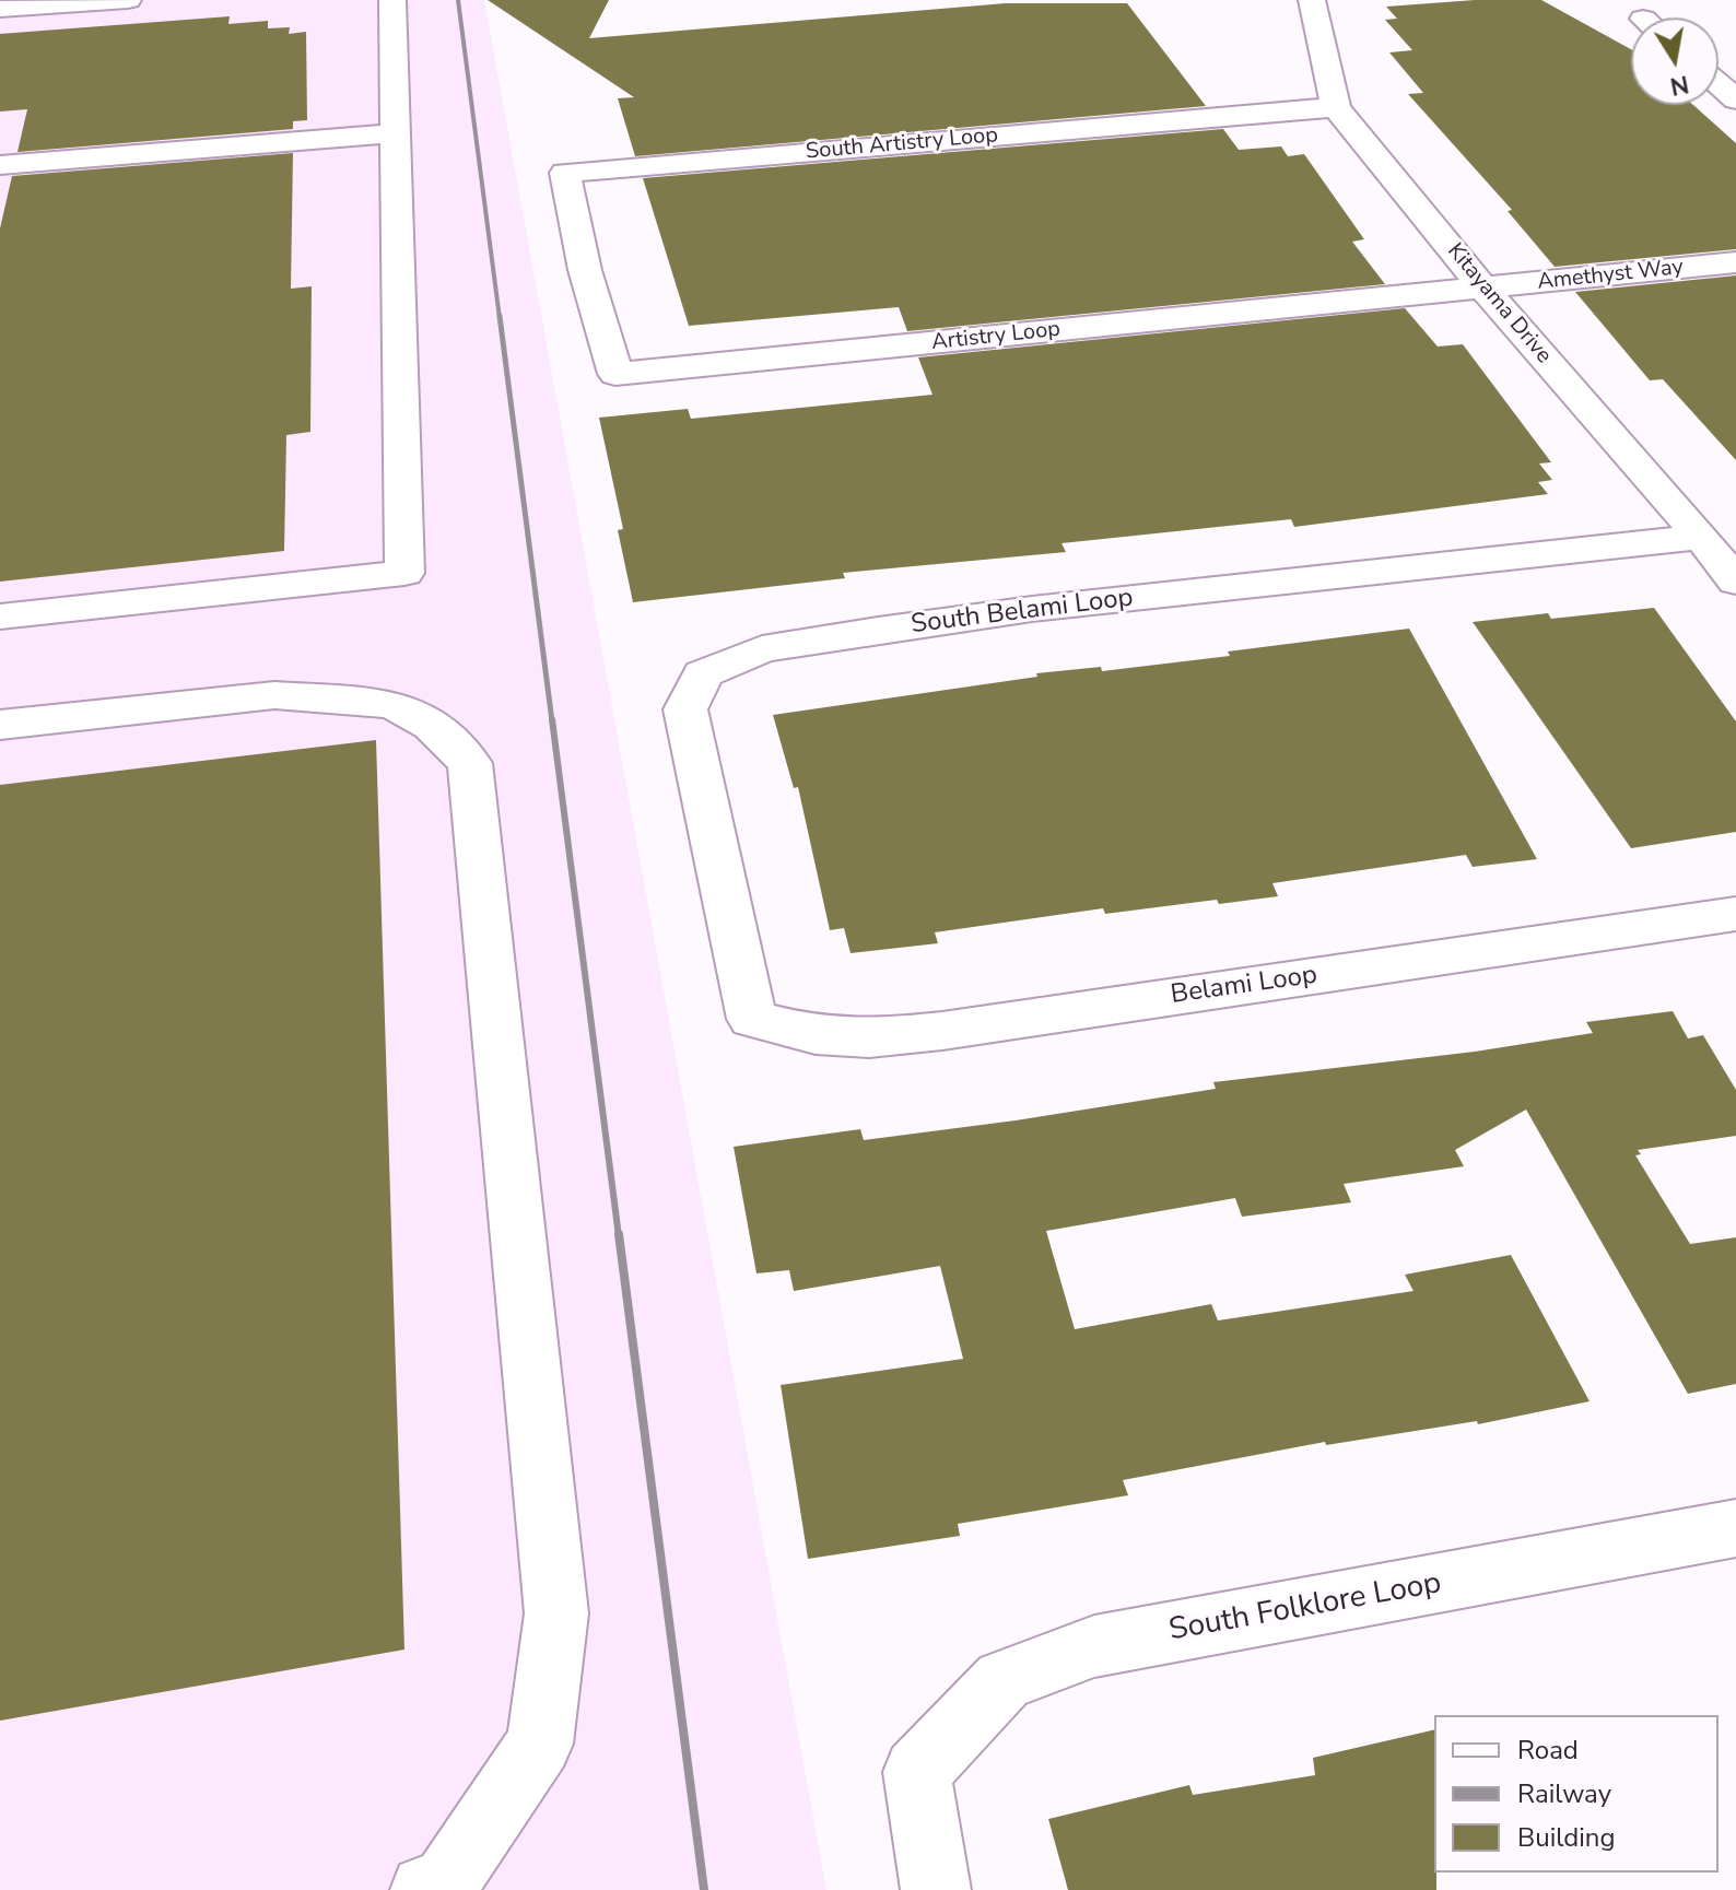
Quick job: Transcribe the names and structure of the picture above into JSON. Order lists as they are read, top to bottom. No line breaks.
{"streets":{"street":["South Artistry Loop","Amethyst Way","Kitayama Drive","Artistry Loop","South Belami Loop","Belami Loop","South Folklore Loop"]},"crossings":[["South Artistry Loop","Kitayama Drive"],["South Artistry Loop","Artistry Loop"],["Amethyst Way","Kitayama Drive"],["Amethyst Way","Artistry Loop"],["Kitayama Drive","Artistry Loop"],["Kitayama Drive","South Belami Loop"],["South Belami Loop","Belami Loop"]],"legend":["Road","Railway","Building"],"north":"bottom"}
